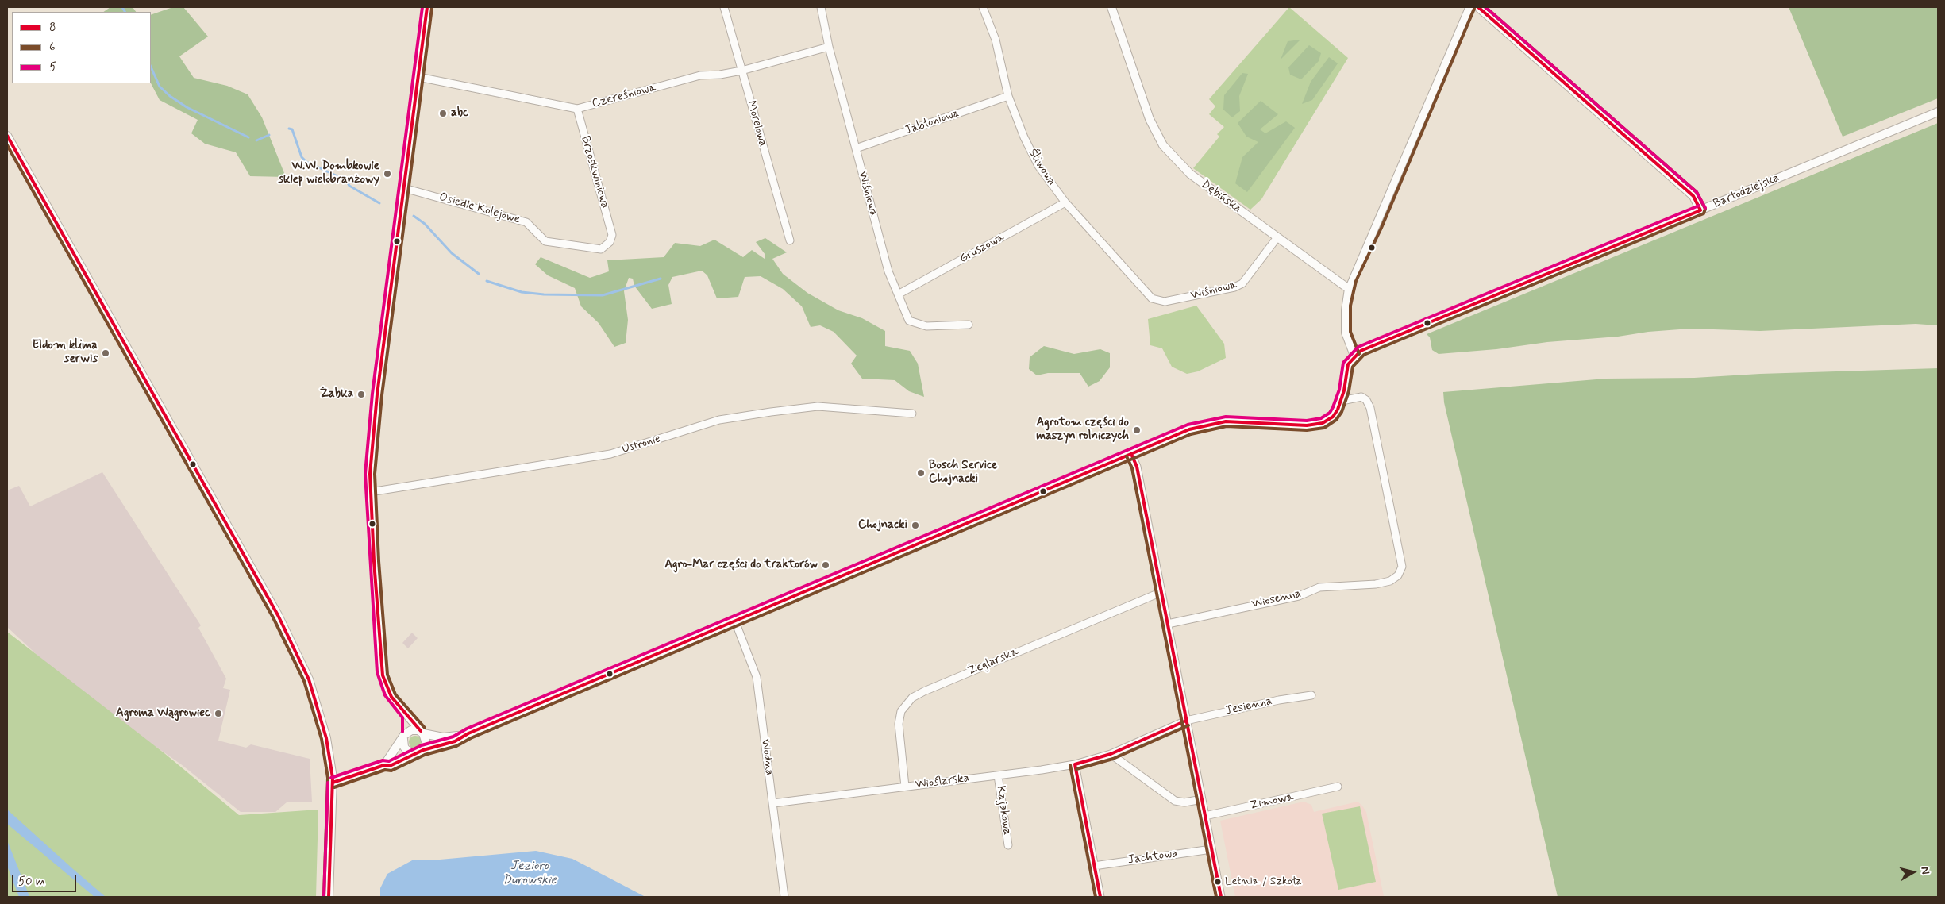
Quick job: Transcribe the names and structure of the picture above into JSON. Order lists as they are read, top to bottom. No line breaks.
{"streets":{"street":["Czereśniowa","Jabłoniowa","Morelowa","Śliwowa","Brzoskwiniowa","Bartodziejska","Wiśniowa","Dębińska","Osiedle Kolejowe","Gruszowa","Ustronie","Wiosenna","Żeglarska","Jesienna","Wodna","Wioślarska","Zimowa","Kajakowa","Jachtowa"]},"crossings":[["Czereśniowa","Morelowa"],["Czereśniowa","Brzoskwiniowa"],["Czereśniowa","Wiśniowa"],["Jabłoniowa","Śliwowa"],["Jabłoniowa","Wiśniowa"],["Śliwowa","Wiśniowa"],["Śliwowa","Gruszowa"],["Brzoskwiniowa","Osiedle Kolejowe"],["Wiśniowa","Dębińska"],["Wiśniowa","Gruszowa"],["Żeglarska","Wioślarska"],["Jesienna","Wioślarska"],["Wodna","Wioślarska"],["Wioślarska","Kajakowa"]],"water":["Jezioro Durowskie"],"places":["abc","W.W. Dombkowie sklep wielobranżowy","Eldom klima serwis","Żabka","Agrotom części do maszyn rolniczych","Bosch Service Chojnacki","Chojnacki","Agro-Mar części do traktorów","Agroma Wągrowiec","Letnia / Szkoła"],"lines":["transit line 8","transit line 6","transit line 5"],"legend":["8","6","5"],"scale_bar":"50 m","north":"right"}
